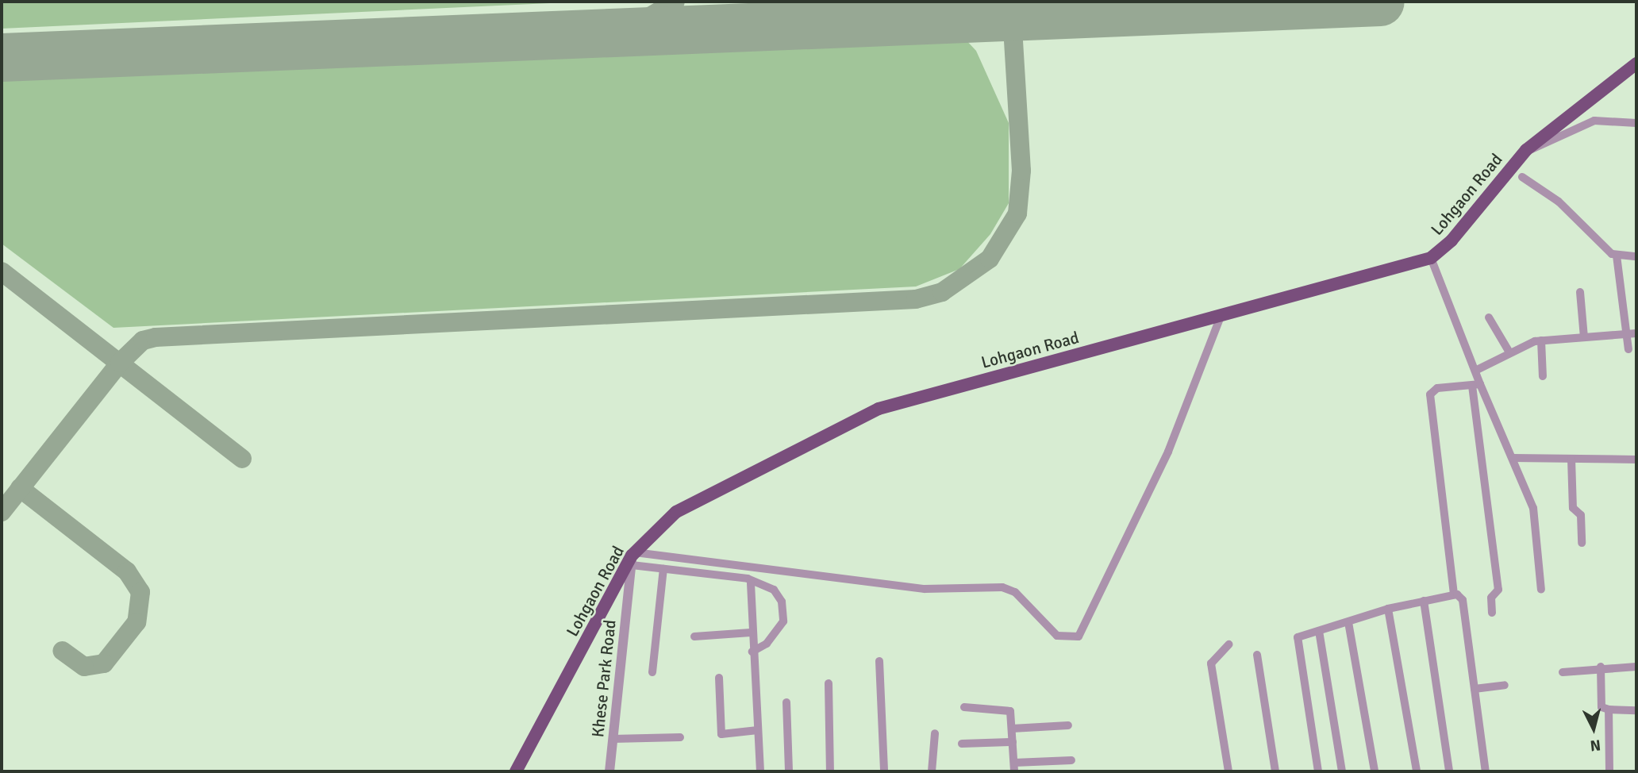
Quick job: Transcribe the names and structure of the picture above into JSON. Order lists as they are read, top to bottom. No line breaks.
{"streets":{"main road":["Lohgaon Road"],"street":["Khese Park Road"]},"crossings":[["Lohgaon Road","Khese Park Road"]],"north":"bottom"}
